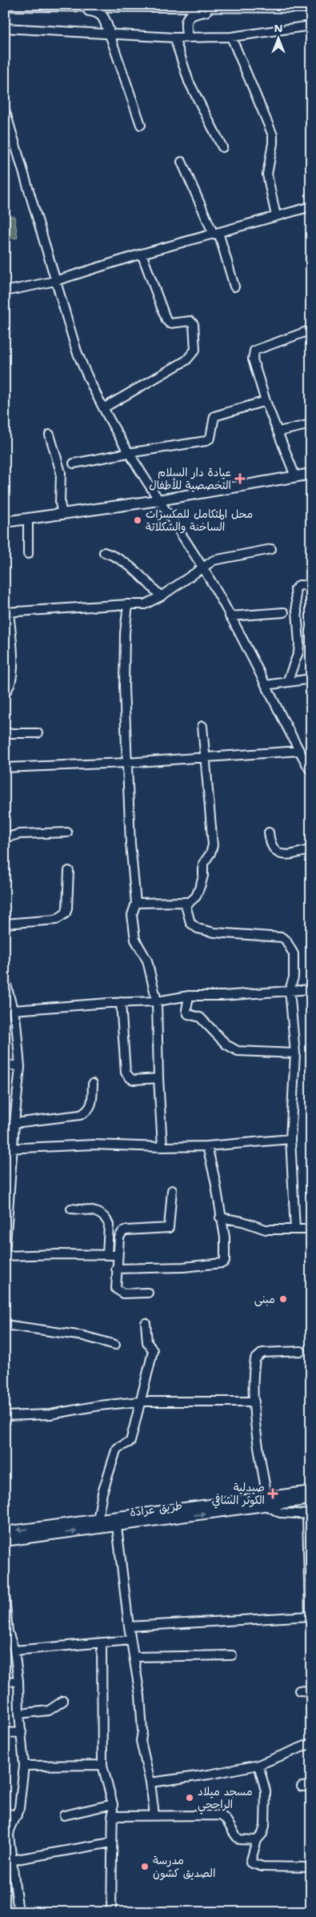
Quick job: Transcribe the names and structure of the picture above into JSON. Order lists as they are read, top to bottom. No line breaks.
{"streets":{"main road":["طريق عرادة"]},"places":{"health":["عيادة دار السلام التخصصية للأطفال","صيدلية الكوثر الشافي"],"other":["محل المتكامل للمكسرات الساخنة والشكلاتة","مبنى","مسجد ميلاد الراجحي","مدرسة الصديق كشون"]},"north":"top"}
